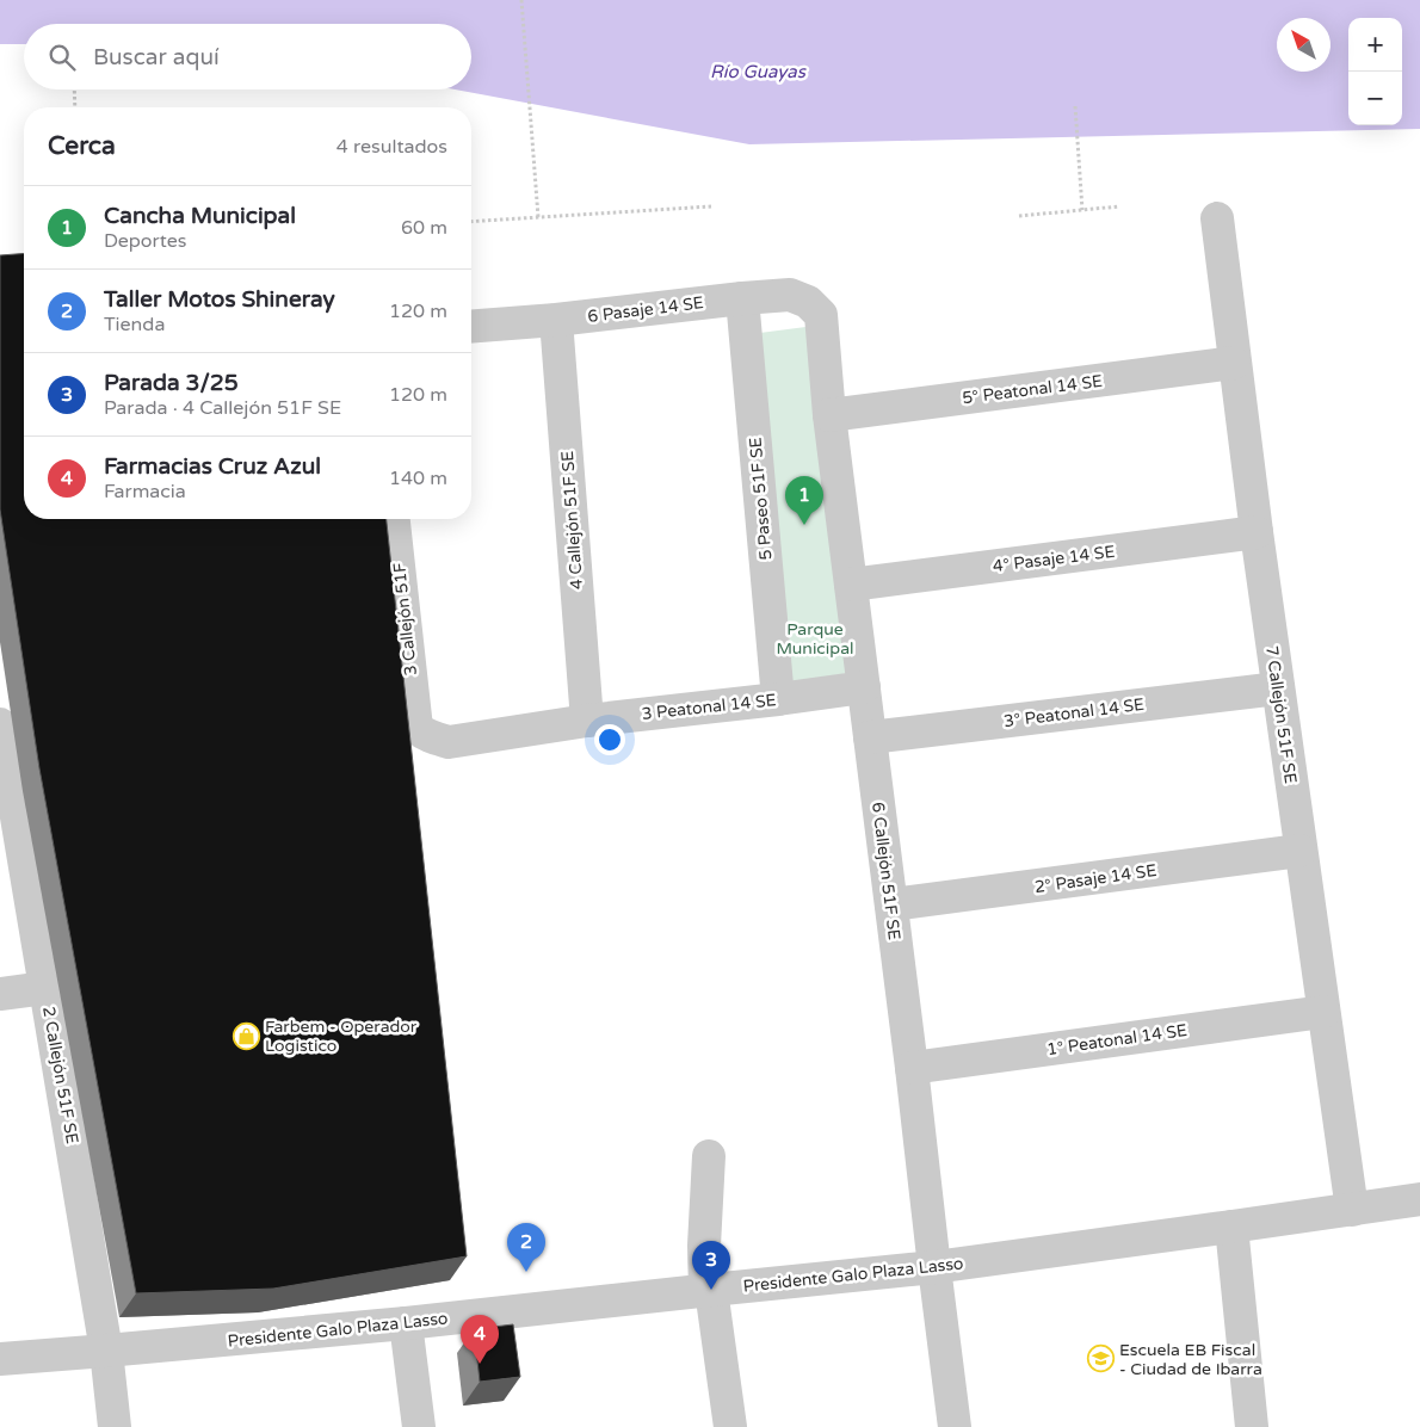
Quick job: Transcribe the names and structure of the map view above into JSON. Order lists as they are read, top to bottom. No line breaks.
{"streets":{"street":["6 Pasaje 14 SE","5° Peatonal 14 SE","5 Paseo 51F SE","4 Callejón 51F SE","4° Pasaje 14 SE","3 Callejón 51F","3 Peatonal 14 SE","3° Peatonal 14 SE","7 Callejón 51F SE","6 Callejón 51F SE","2° Pasaje 14 SE","1° Peatonal 14 SE","2 Callejón 51F SE","Presidente Galo Plaza Lasso"]},"crossings":[["6 Pasaje 14 SE","5 Paseo 51F SE"],["6 Pasaje 14 SE","4 Callejón 51F SE"],["6 Pasaje 14 SE","6 Callejón 51F SE"],["5° Peatonal 14 SE","7 Callejón 51F SE"],["5° Peatonal 14 SE","6 Callejón 51F SE"],["5 Paseo 51F SE","3 Peatonal 14 SE"],["4 Callejón 51F SE","3 Peatonal 14 SE"],["4° Pasaje 14 SE","7 Callejón 51F SE"],["4° Pasaje 14 SE","6 Callejón 51F SE"],["3 Callejón 51F","3 Peatonal 14 SE"],["3 Peatonal 14 SE","6 Callejón 51F SE"],["3° Peatonal 14 SE","7 Callejón 51F SE"],["3° Peatonal 14 SE","6 Callejón 51F SE"],["7 Callejón 51F SE","2° Pasaje 14 SE"],["7 Callejón 51F SE","1° Peatonal 14 SE"],["7 Callejón 51F SE","Presidente Galo Plaza Lasso"],["6 Callejón 51F SE","2° Pasaje 14 SE"],["6 Callejón 51F SE","1° Peatonal 14 SE"],["6 Callejón 51F SE","Presidente Galo Plaza Lasso"],["2 Callejón 51F SE","Presidente Galo Plaza Lasso"]],"water":["Río Guayas"],"parks":["Parque Municipal"],"places":{"shop":["Farbem - Operador Logistico"],"school or university":["Escuela EB Fiscal - Ciudad de Ibarra"]},"north":"top left","page":{"map_buttons":["+","−"],"search":"Buscar aquí","heading":["Cerca","4 resultados"],"list":[{"mark":"1","name":"Cancha Municipal","note":"Deportes","value":"60 m"},{"mark":"2","name":"Taller Motos Shineray","note":"Tienda","value":"120 m"},{"mark":"3","name":"Parada 3/25","note":"Parada · 4 Callejón 51F SE","value":"120 m"},{"mark":"4","name":"Farmacias Cruz Azul","note":"Farmacia","value":"140 m"}],"pins":["1","2","3","4"]}}
